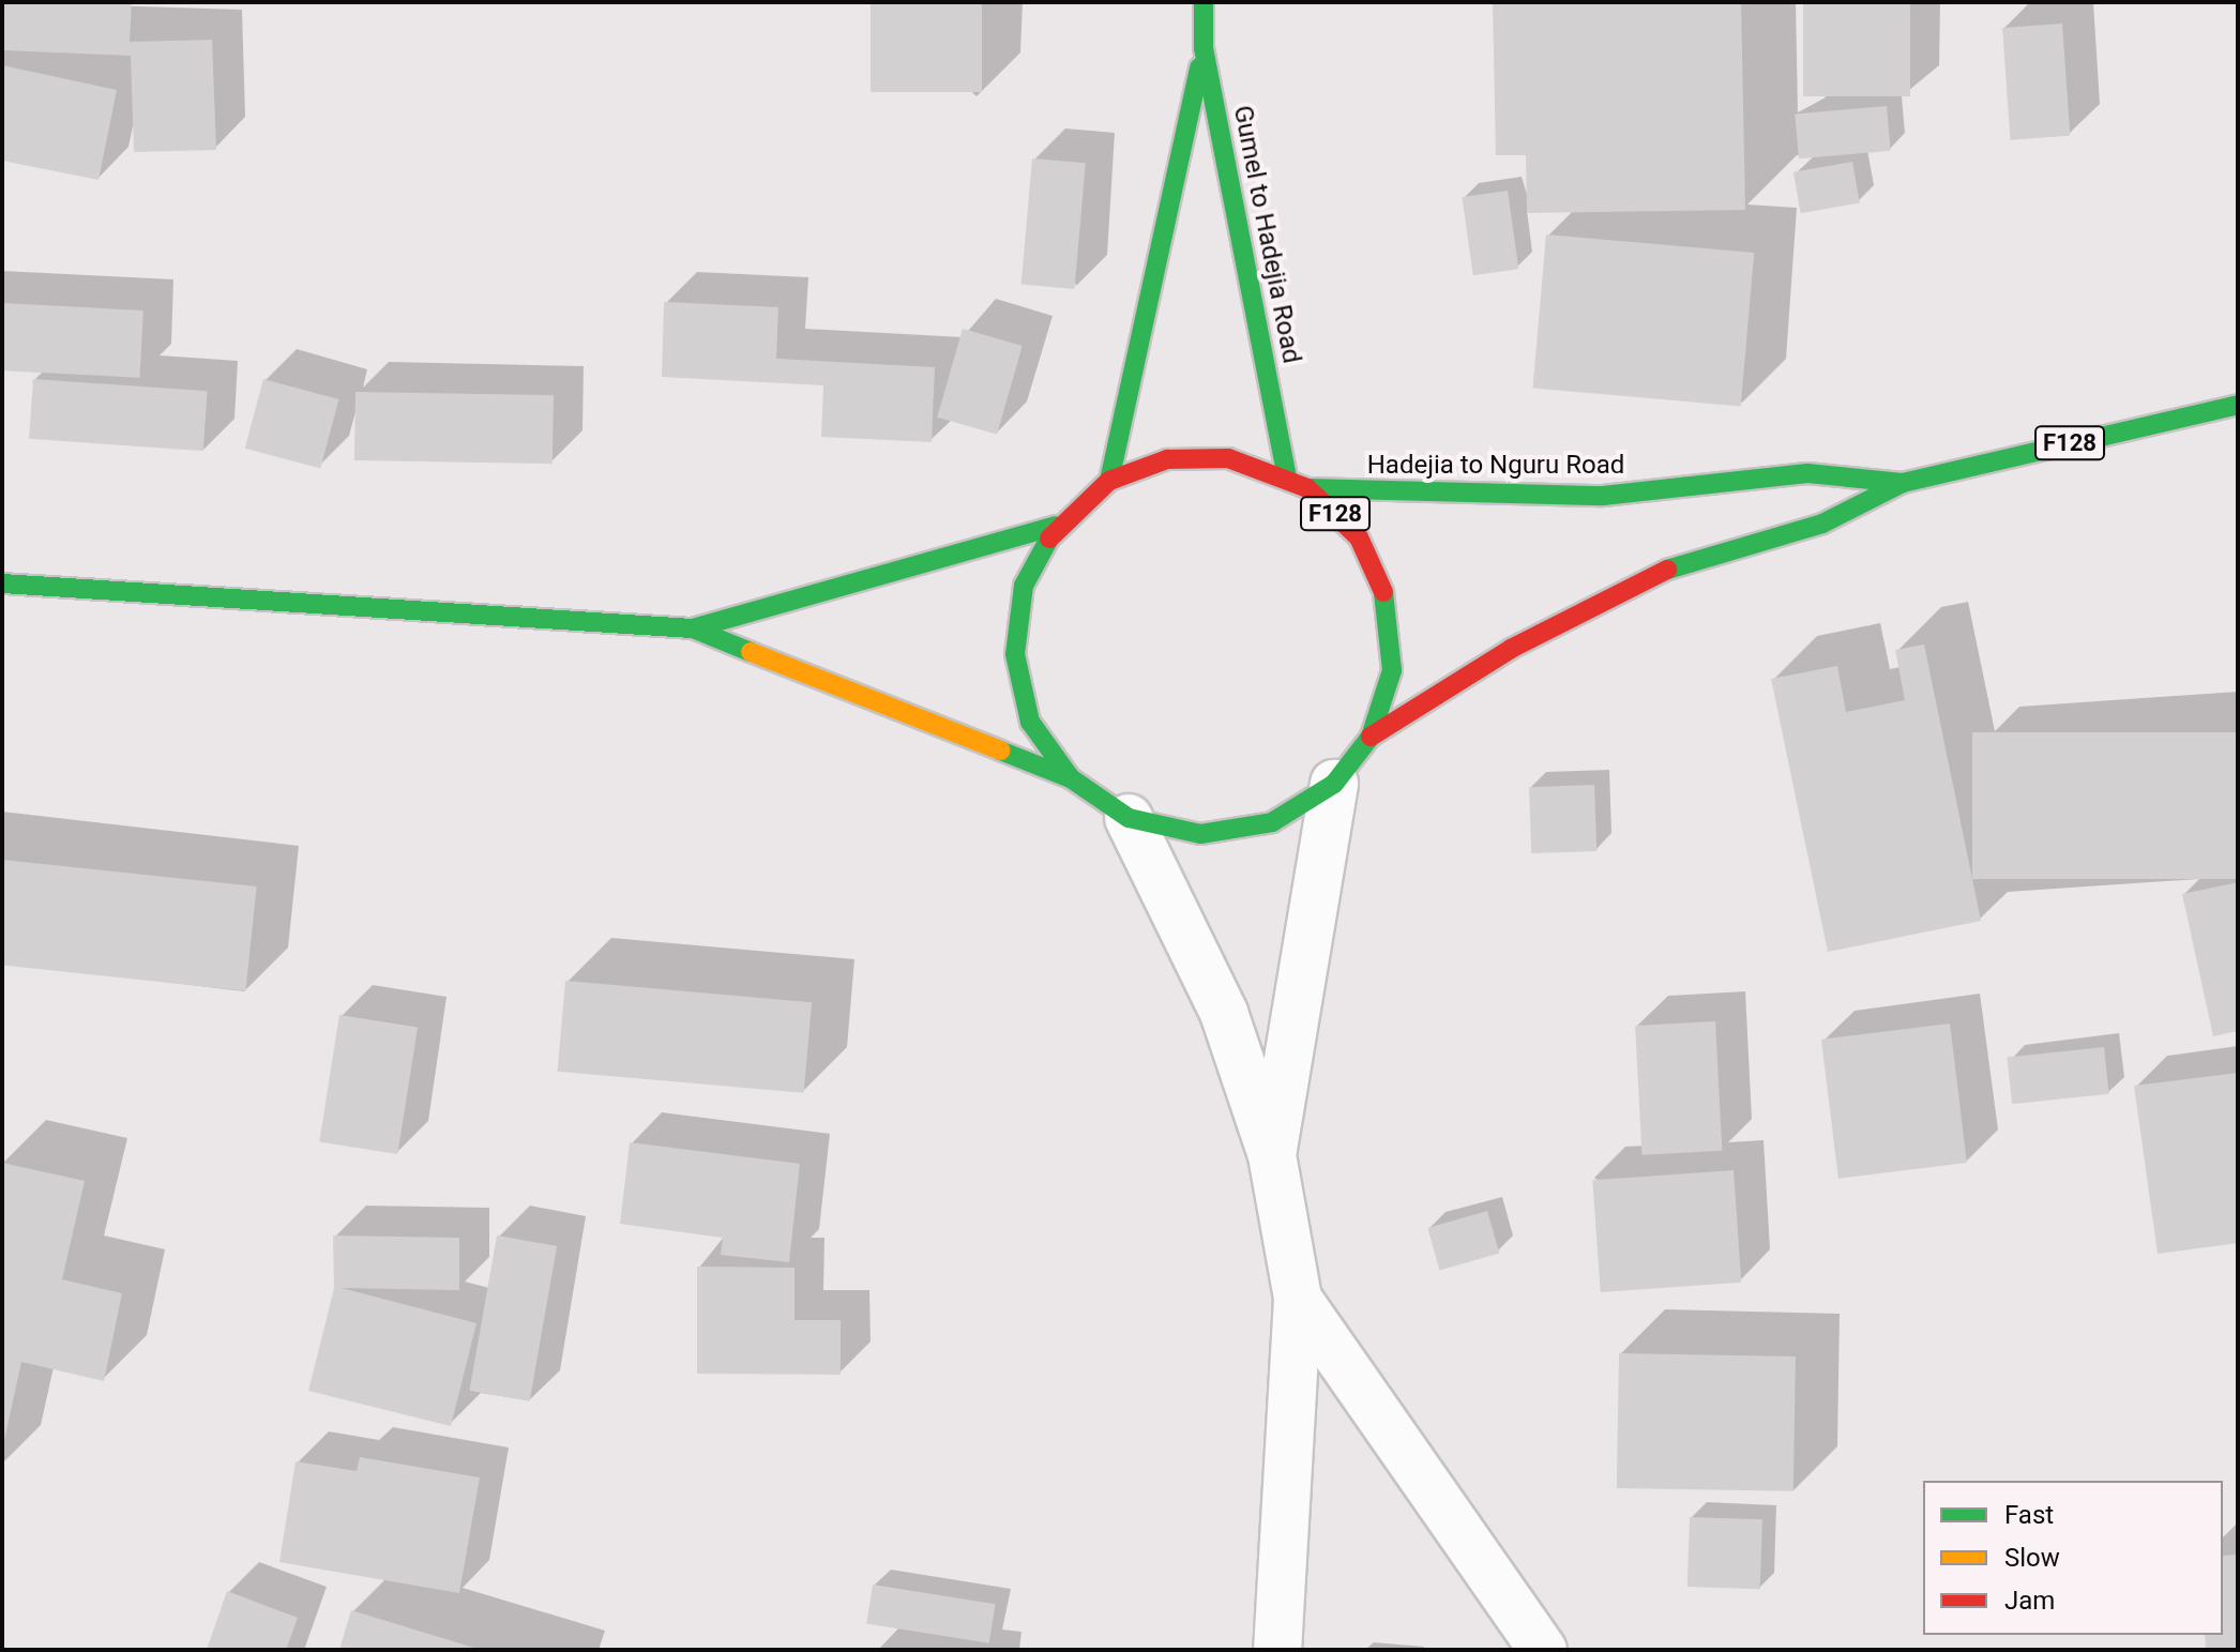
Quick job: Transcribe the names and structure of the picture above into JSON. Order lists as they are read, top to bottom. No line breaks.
{"streets":{"main road":["Gumel to Hadejia Road","F128","Hadejia to Nguru Road"]},"crossings":[["Gumel to Hadejia Road","F128"],["F128","Hadejia to Nguru Road"]],"legend":["Fast","Slow","Jam"]}
